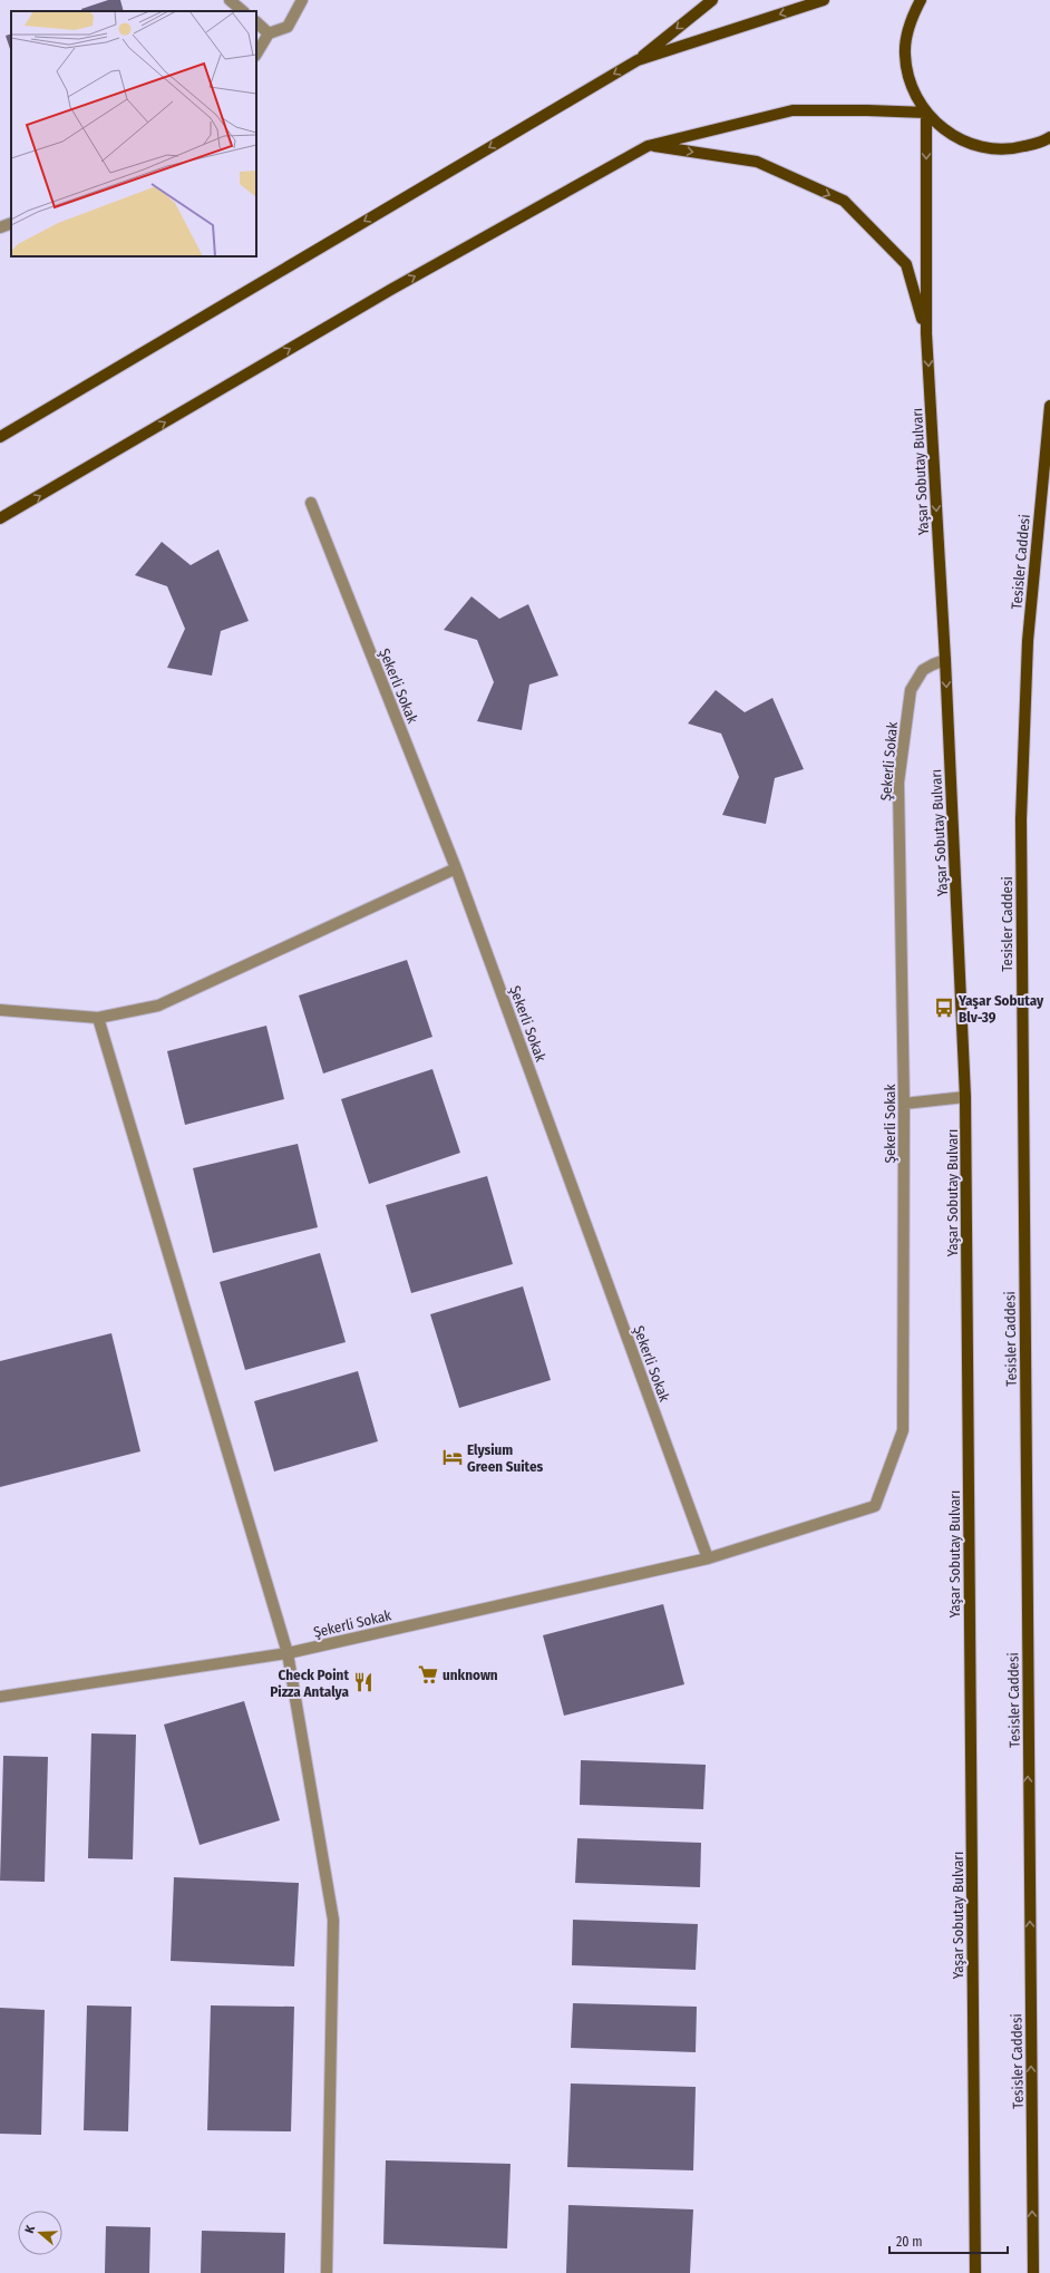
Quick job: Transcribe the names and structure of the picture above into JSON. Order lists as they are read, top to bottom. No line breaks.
{"streets":{"main road":["Yaşar Sobutay Bulvarı","Tesisler Caddesi"],"street":["Şekerli Sokak"]},"crossings":[["Yaşar Sobutay Bulvarı","Şekerli Sokak"]],"one_way":["Yaşar Sobutay Bulvarı","Tesisler Caddesi"],"places":{"bus stop":["Yaşar Sobutay Blv-39"],"hotel":["Elysium Green Suites"],"supermarket":["unknown"],"restaurant":["Check Point Pizza Antalya"]},"scale_bar":"20 m","north":"left"}
